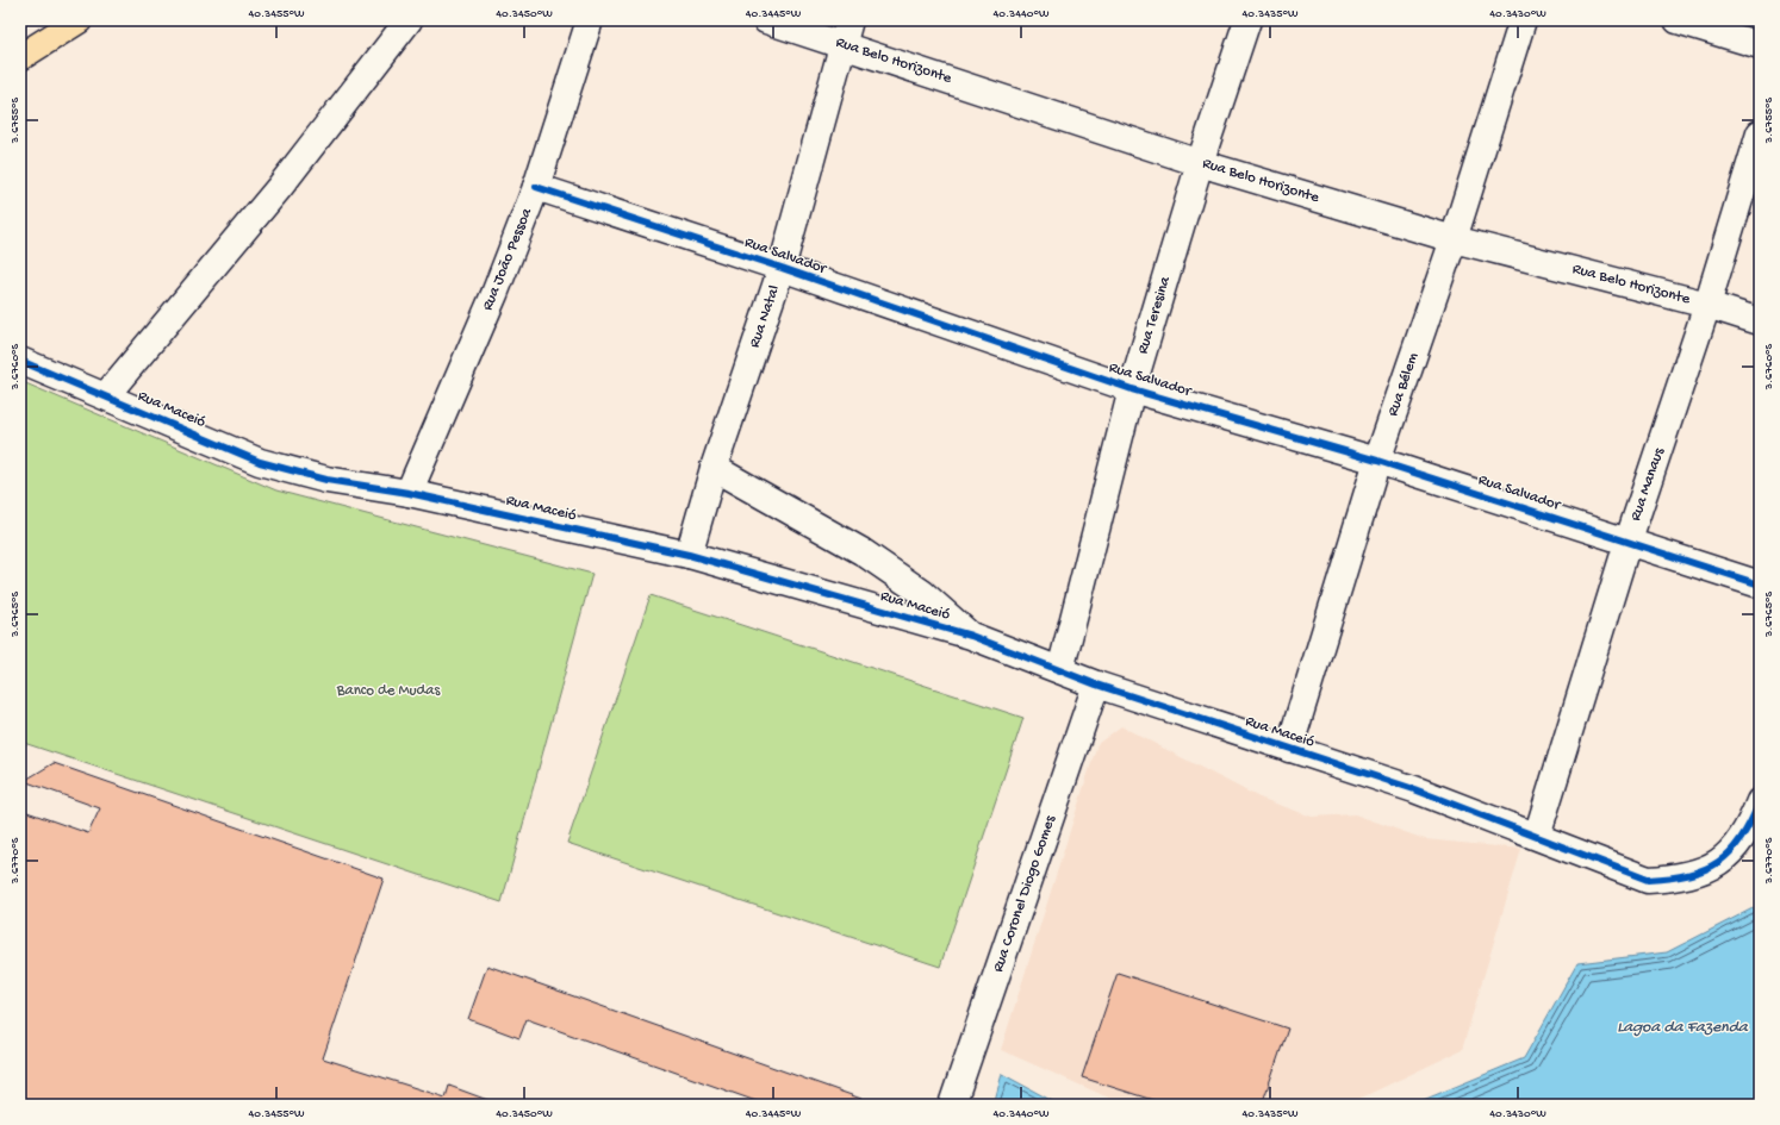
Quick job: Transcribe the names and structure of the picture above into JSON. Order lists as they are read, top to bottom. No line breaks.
{"streets":{"street":["Rua Belo Horizonte","Rua Salvador","Rua João Pessoa","Rua Teresina","Rua Natal","Rua Bélem","Rua Maceió","Rua Manaus","Rua Coronel Diogo Gomes"]},"crossings":[["Rua Belo Horizonte","Rua Teresina"],["Rua Belo Horizonte","Rua Natal"],["Rua Belo Horizonte","Rua Bélem"],["Rua Belo Horizonte","Rua Manaus"],["Rua Salvador","Rua João Pessoa"],["Rua Salvador","Rua Teresina"],["Rua Salvador","Rua Natal"],["Rua Salvador","Rua Bélem"],["Rua Salvador","Rua Manaus"],["Rua João Pessoa","Rua Maceió"],["Rua Teresina","Rua Maceió"],["Rua Natal","Rua Maceió"],["Rua Bélem","Rua Maceió"],["Rua Maceió","Rua Manaus"],["Rua Maceió","Rua Coronel Diogo Gomes"]],"water":["Lagoa da Fazenda"],"parks":["Banco de Mudas"],"coordinates":["40.3455°W","40.3450°W","40.3445°W","40.3440°W","40.3435°W","40.3430°W","3.6755°S","3.6760°S","3.6765°S","3.6770°S"]}
